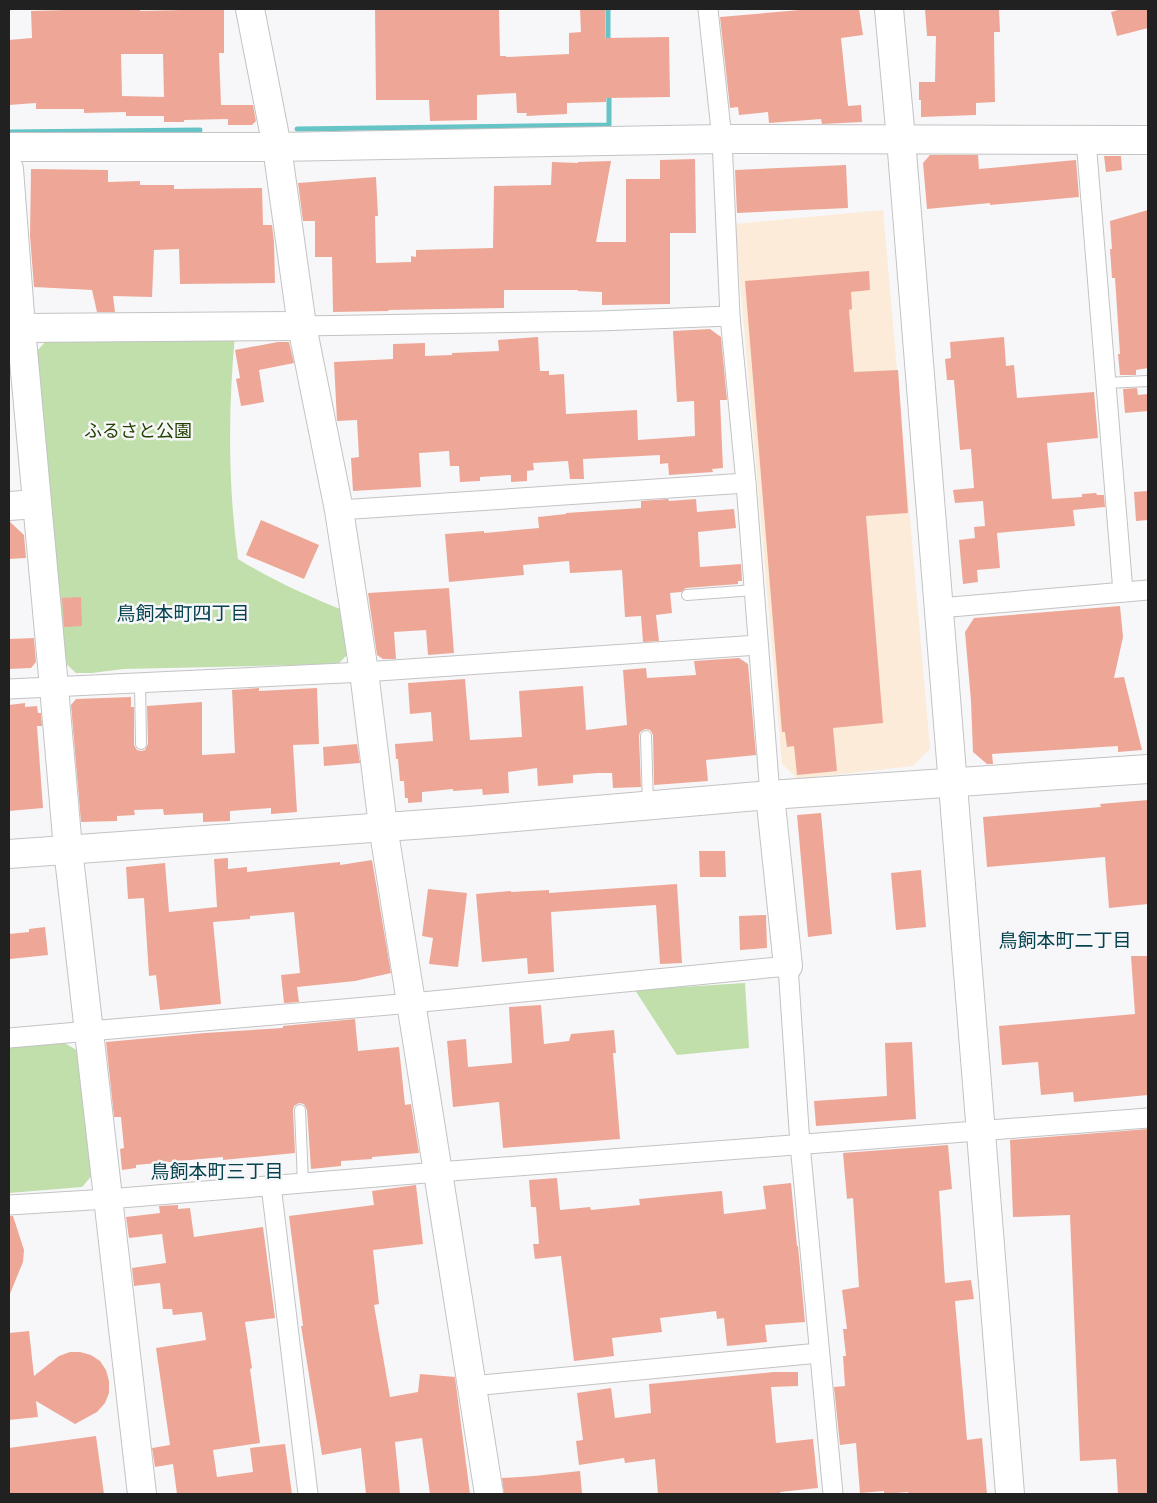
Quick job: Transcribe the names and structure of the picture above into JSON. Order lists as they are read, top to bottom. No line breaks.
{"districts":["鳥飼本町四丁目","鳥飼本町二丁目","鳥飼本町三丁目"],"parks":["ふるさと公園"]}
